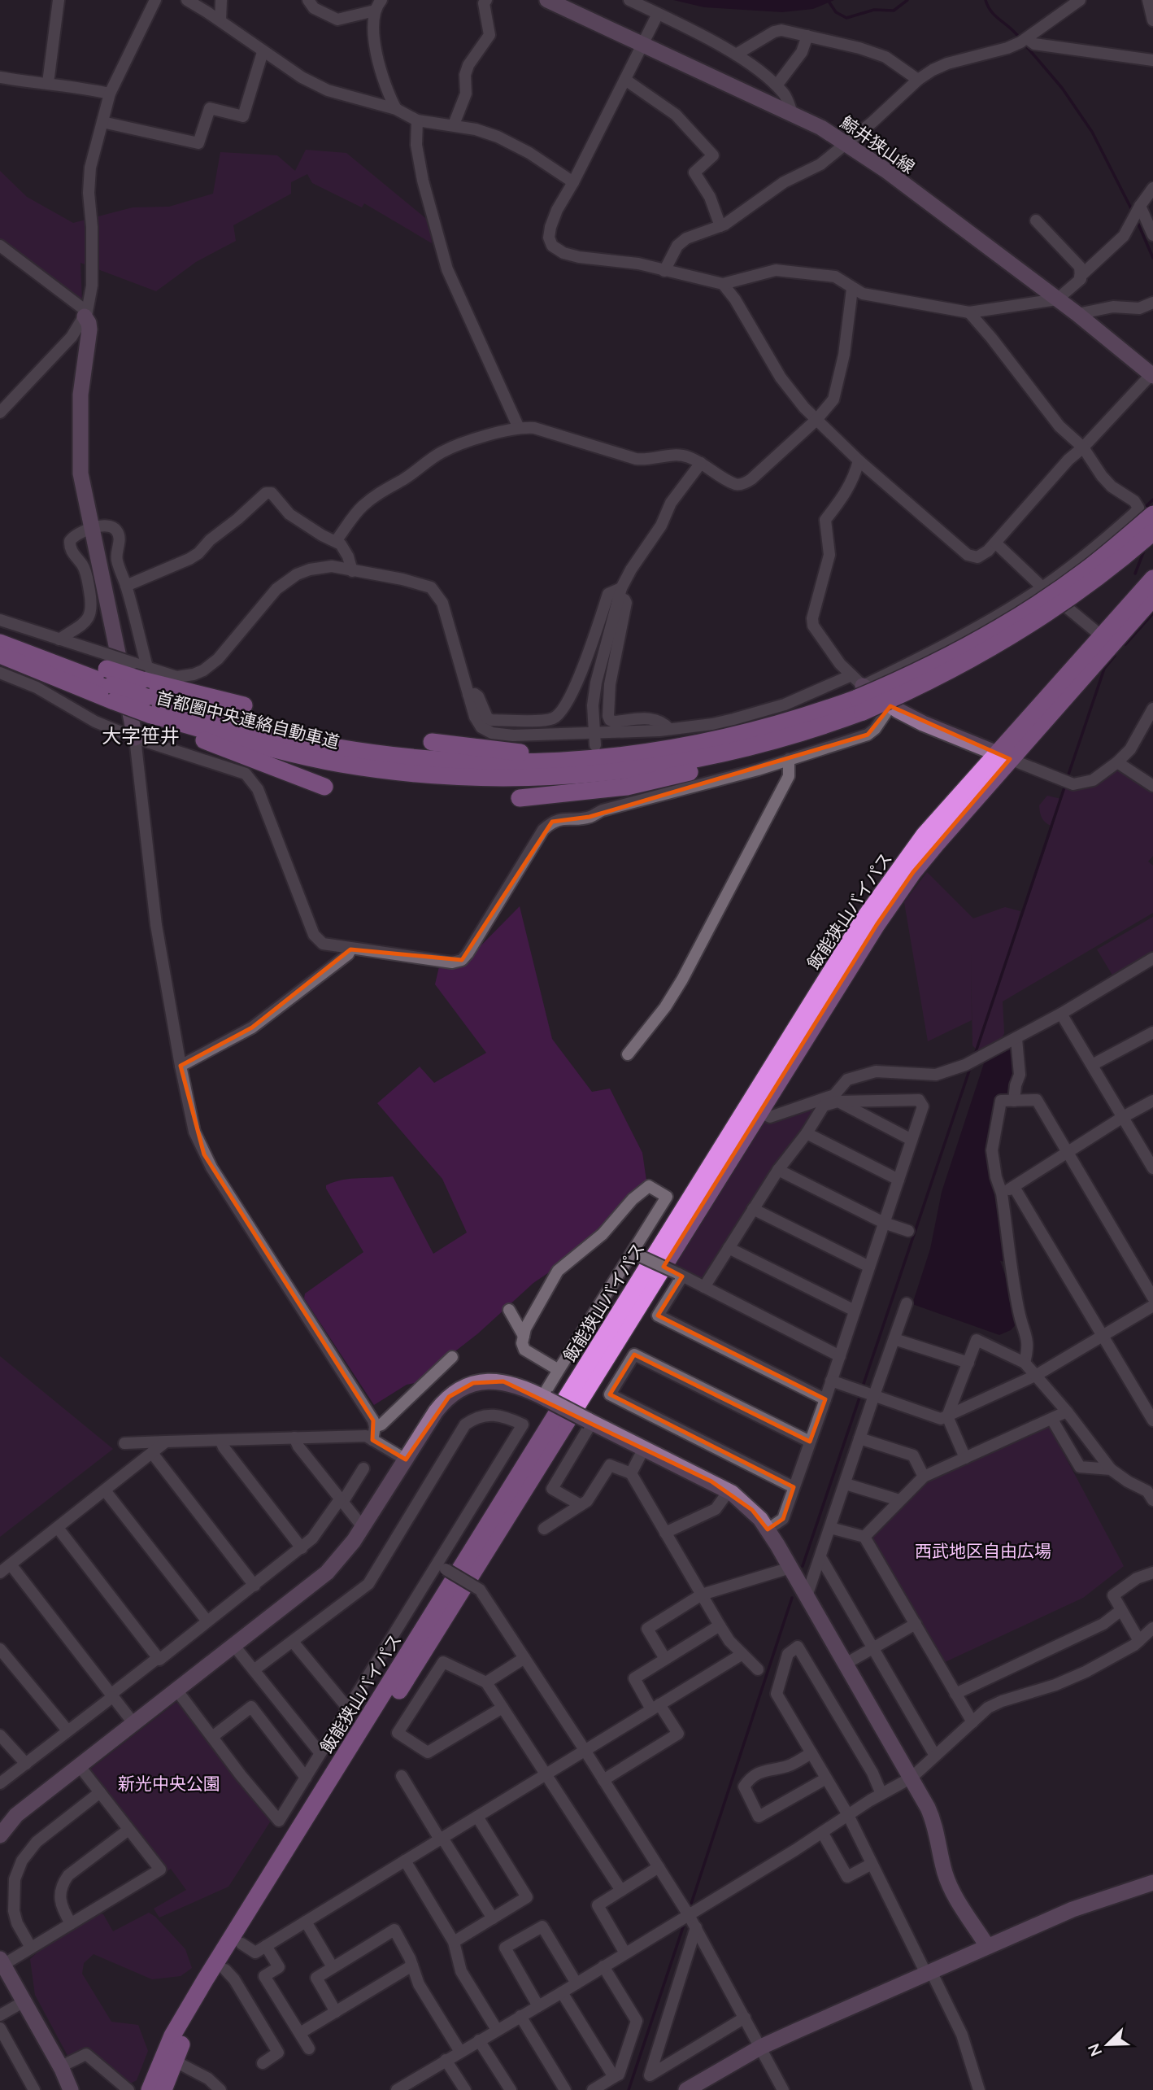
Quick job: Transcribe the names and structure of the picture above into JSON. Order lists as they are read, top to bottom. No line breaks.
{"streets":{"highway":["首都圏中央連絡自動車道","飯能狭山バイパス"],"street":["鯨井狭山線"]},"districts":["大字笹井"],"parks":["西武地区自由広場","新光中央公園"],"north":"bottom left"}
